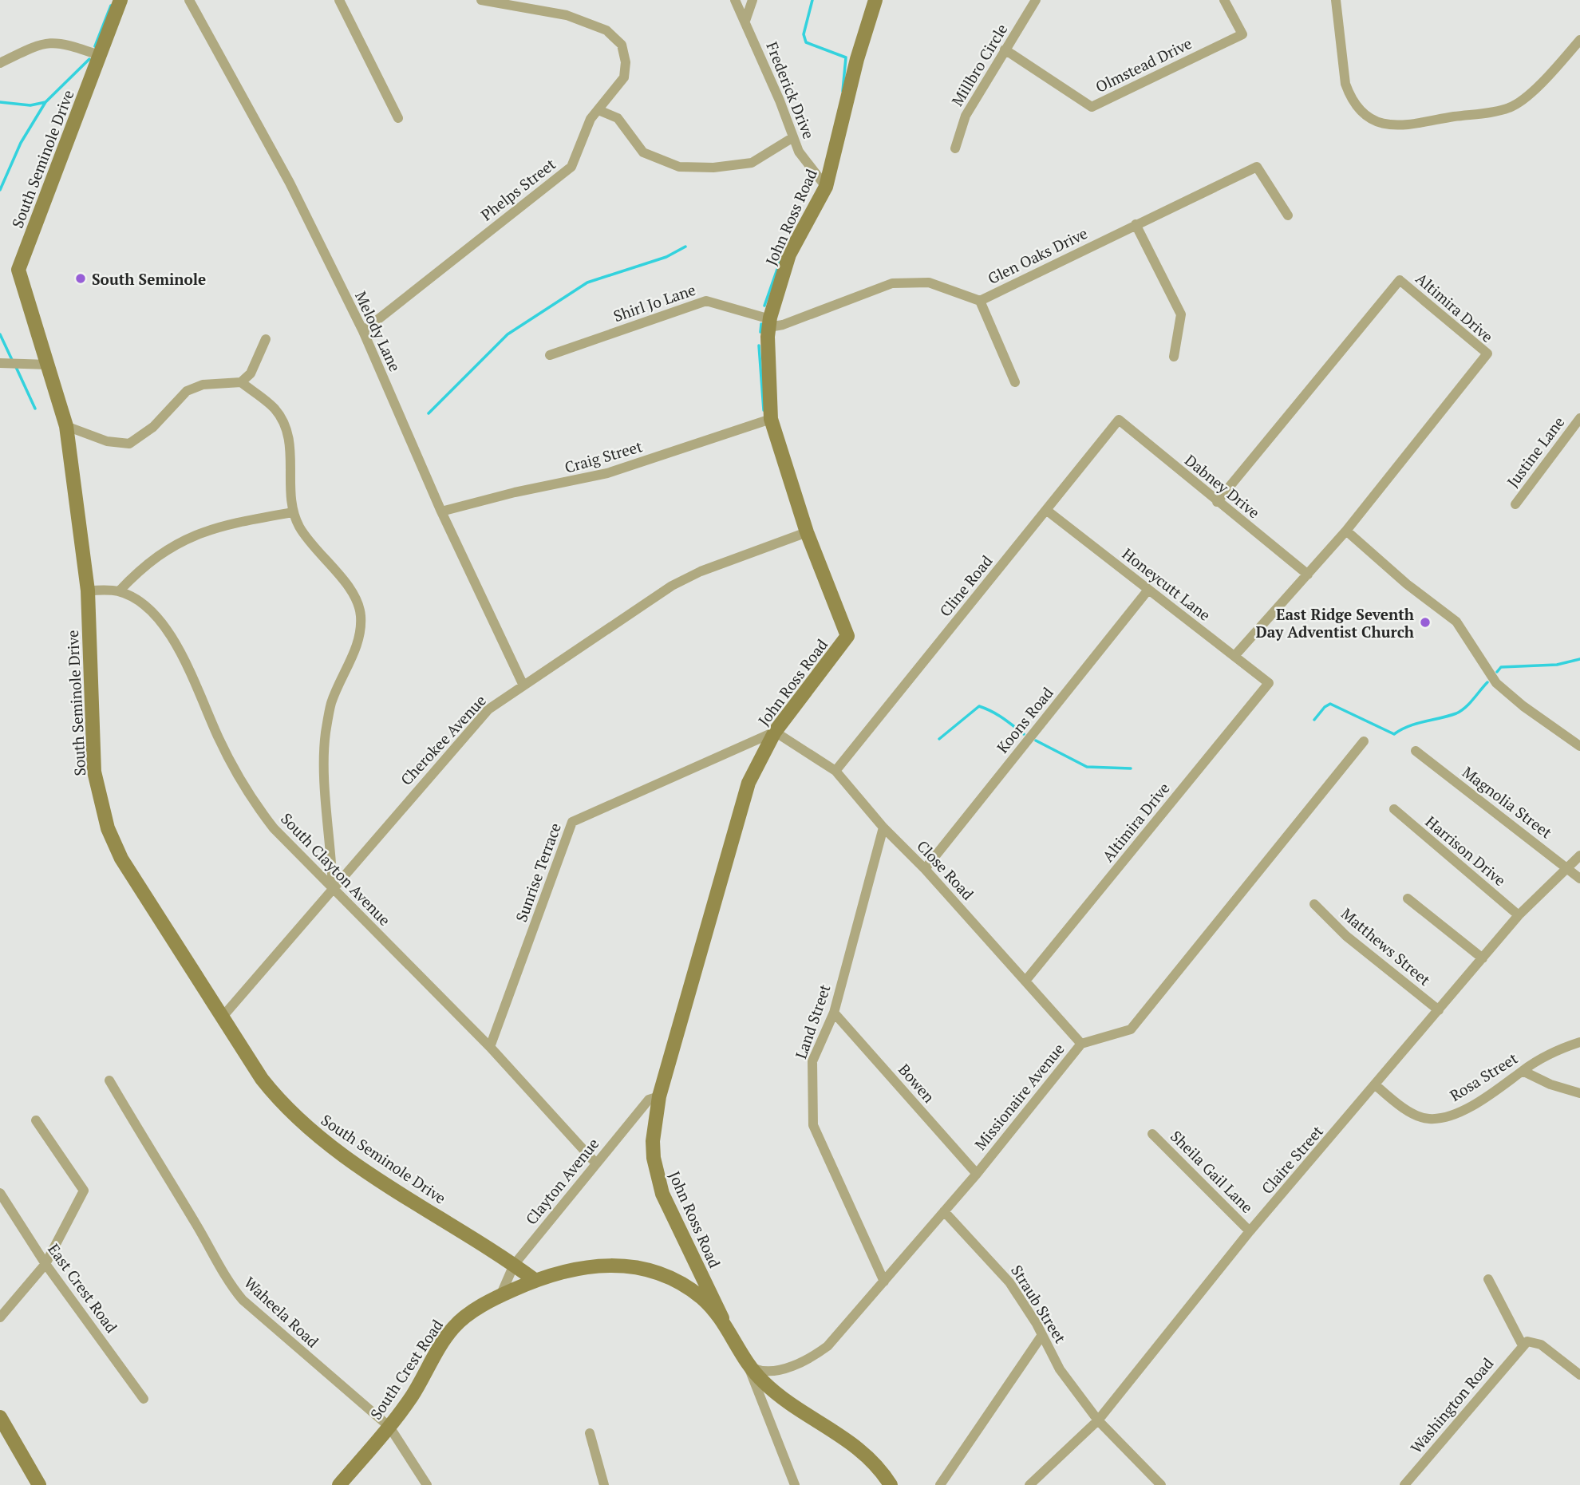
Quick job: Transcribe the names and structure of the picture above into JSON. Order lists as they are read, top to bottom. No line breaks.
{"streets":{"street":["Millbro Circle","Olmstead Drive","Frederick Drive","South Seminole Drive","Phelps Street","John Ross Road","Glen Oaks Drive","Shirl Jo Lane","Altimira Drive","Melody Lane","Justine Lane","Craig Street","Dabney Drive","Honeycutt Lane","Cline Road","Koons Road","Cherokee Avenue","Magnolia Street","Harrison Drive","South Clayton Avenue","Close Road","Sunrise Terrace","Matthews Street","Land Street","Rosa Street","Bowen","Missionaire Avenue","Claire Street","Sheila Gail Lane","Clayton Avenue","East Crest Road","Straub Street","Waheela Road","South Crest Road","Washington Road"]},"crossings":[["Millbro Circle","Olmstead Drive"],["Frederick Drive","John Ross Road"],["South Seminole Drive","Cherokee Avenue"],["South Seminole Drive","Clayton Avenue"],["South Seminole Drive","South Crest Road"],["Phelps Street","Melody Lane"],["John Ross Road","Glen Oaks Drive"],["John Ross Road","Shirl Jo Lane"],["John Ross Road","Craig Street"],["John Ross Road","Cherokee Avenue"],["John Ross Road","Close Road"],["John Ross Road","Sunrise Terrace"],["John Ross Road","Clayton Avenue"],["John Ross Road","South Crest Road"],["Glen Oaks Drive","Shirl Jo Lane"],["Altimira Drive","Dabney Drive"],["Altimira Drive","Honeycutt Lane"],["Altimira Drive","Close Road"],["Melody Lane","Craig Street"],["Melody Lane","Cherokee Avenue"],["Dabney Drive","Cline Road"],["Honeycutt Lane","Cline Road"],["Honeycutt Lane","Koons Road"],["Cline Road","Close Road"],["Koons Road","Close Road"],["Cherokee Avenue","South Clayton Avenue"],["Magnolia Street","Claire Street"],["Harrison Drive","Claire Street"],["South Clayton Avenue","Sunrise Terrace"],["South Clayton Avenue","Clayton Avenue"],["Close Road","Sunrise Terrace"],["Close Road","Land Street"],["Close Road","Missionaire Avenue"],["Matthews Street","Claire Street"],["Land Street","Bowen"],["Land Street","Missionaire Avenue"],["Rosa Street","Claire Street"],["Bowen","Missionaire Avenue"],["Missionaire Avenue","Straub Street"],["Missionaire Avenue","South Crest Road"],["Claire Street","Sheila Gail Lane"],["Claire Street","Straub Street"],["Clayton Avenue","South Crest Road"],["Waheela Road","South Crest Road"]],"places":["South Seminole","East Ridge Seventh Day Adventist Church"]}
